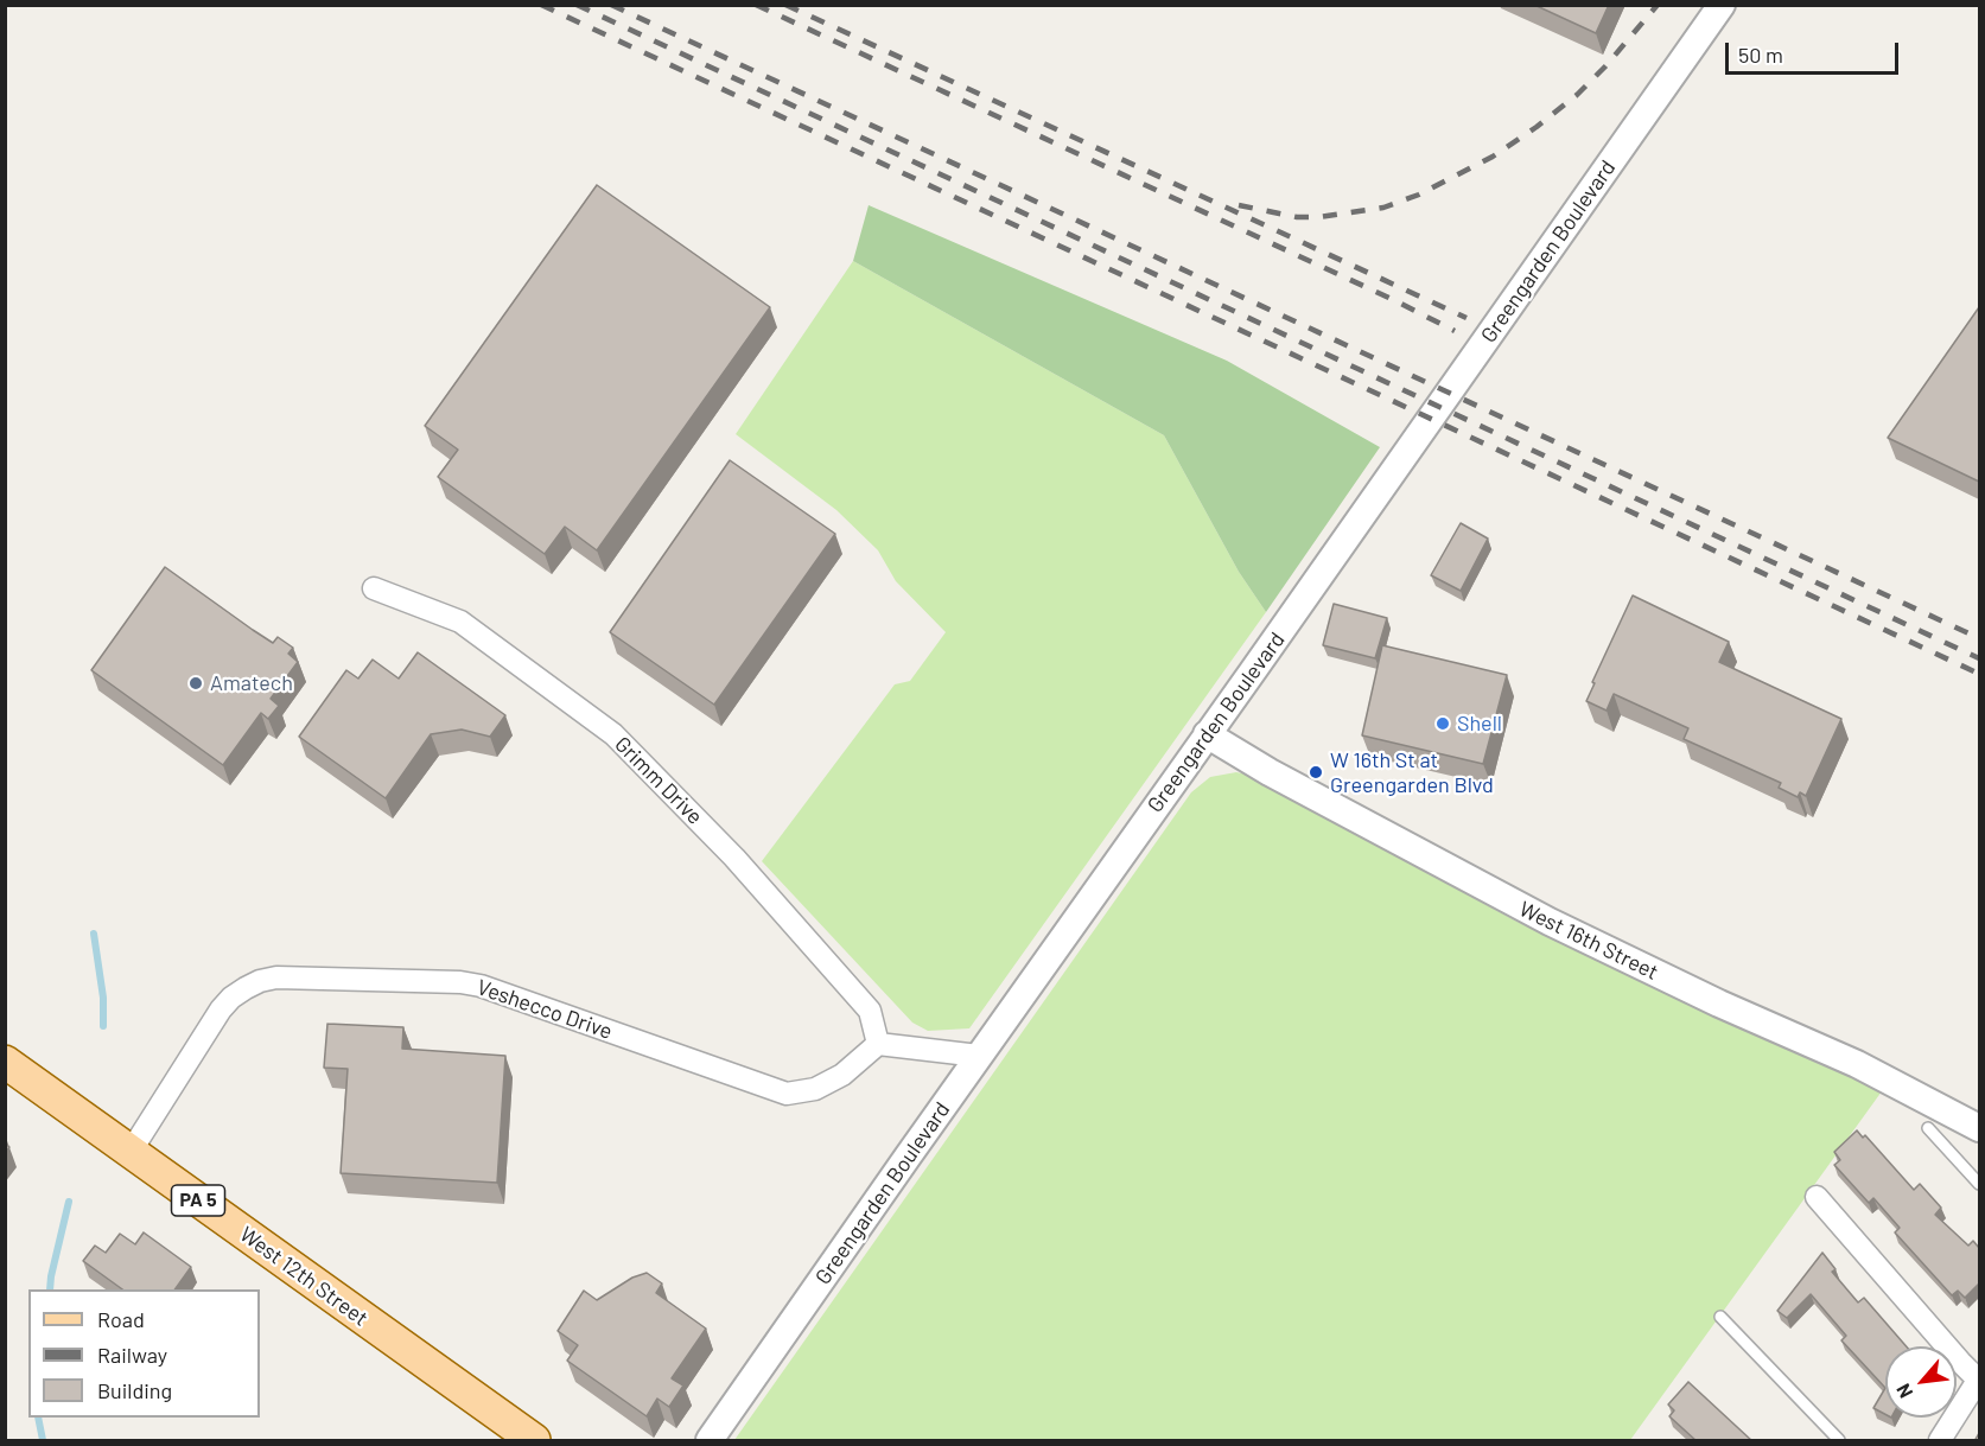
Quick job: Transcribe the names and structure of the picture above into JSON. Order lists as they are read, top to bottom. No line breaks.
{"streets":{"main road":["PA 5","West 12th Street"],"street":["Greengarden Boulevard","Grimm Drive","West 16th Street","Veshecco Drive"]},"crossings":[["Greengarden Boulevard","West 16th Street"],["Grimm Drive","Veshecco Drive"],["Veshecco Drive","West 12th Street"]],"places":["Amatech","Shell","W 16th St at Greengarden Blvd"],"legend":["Road","Railway","Building"],"scale_bar":"50 m","north":"bottom left"}
